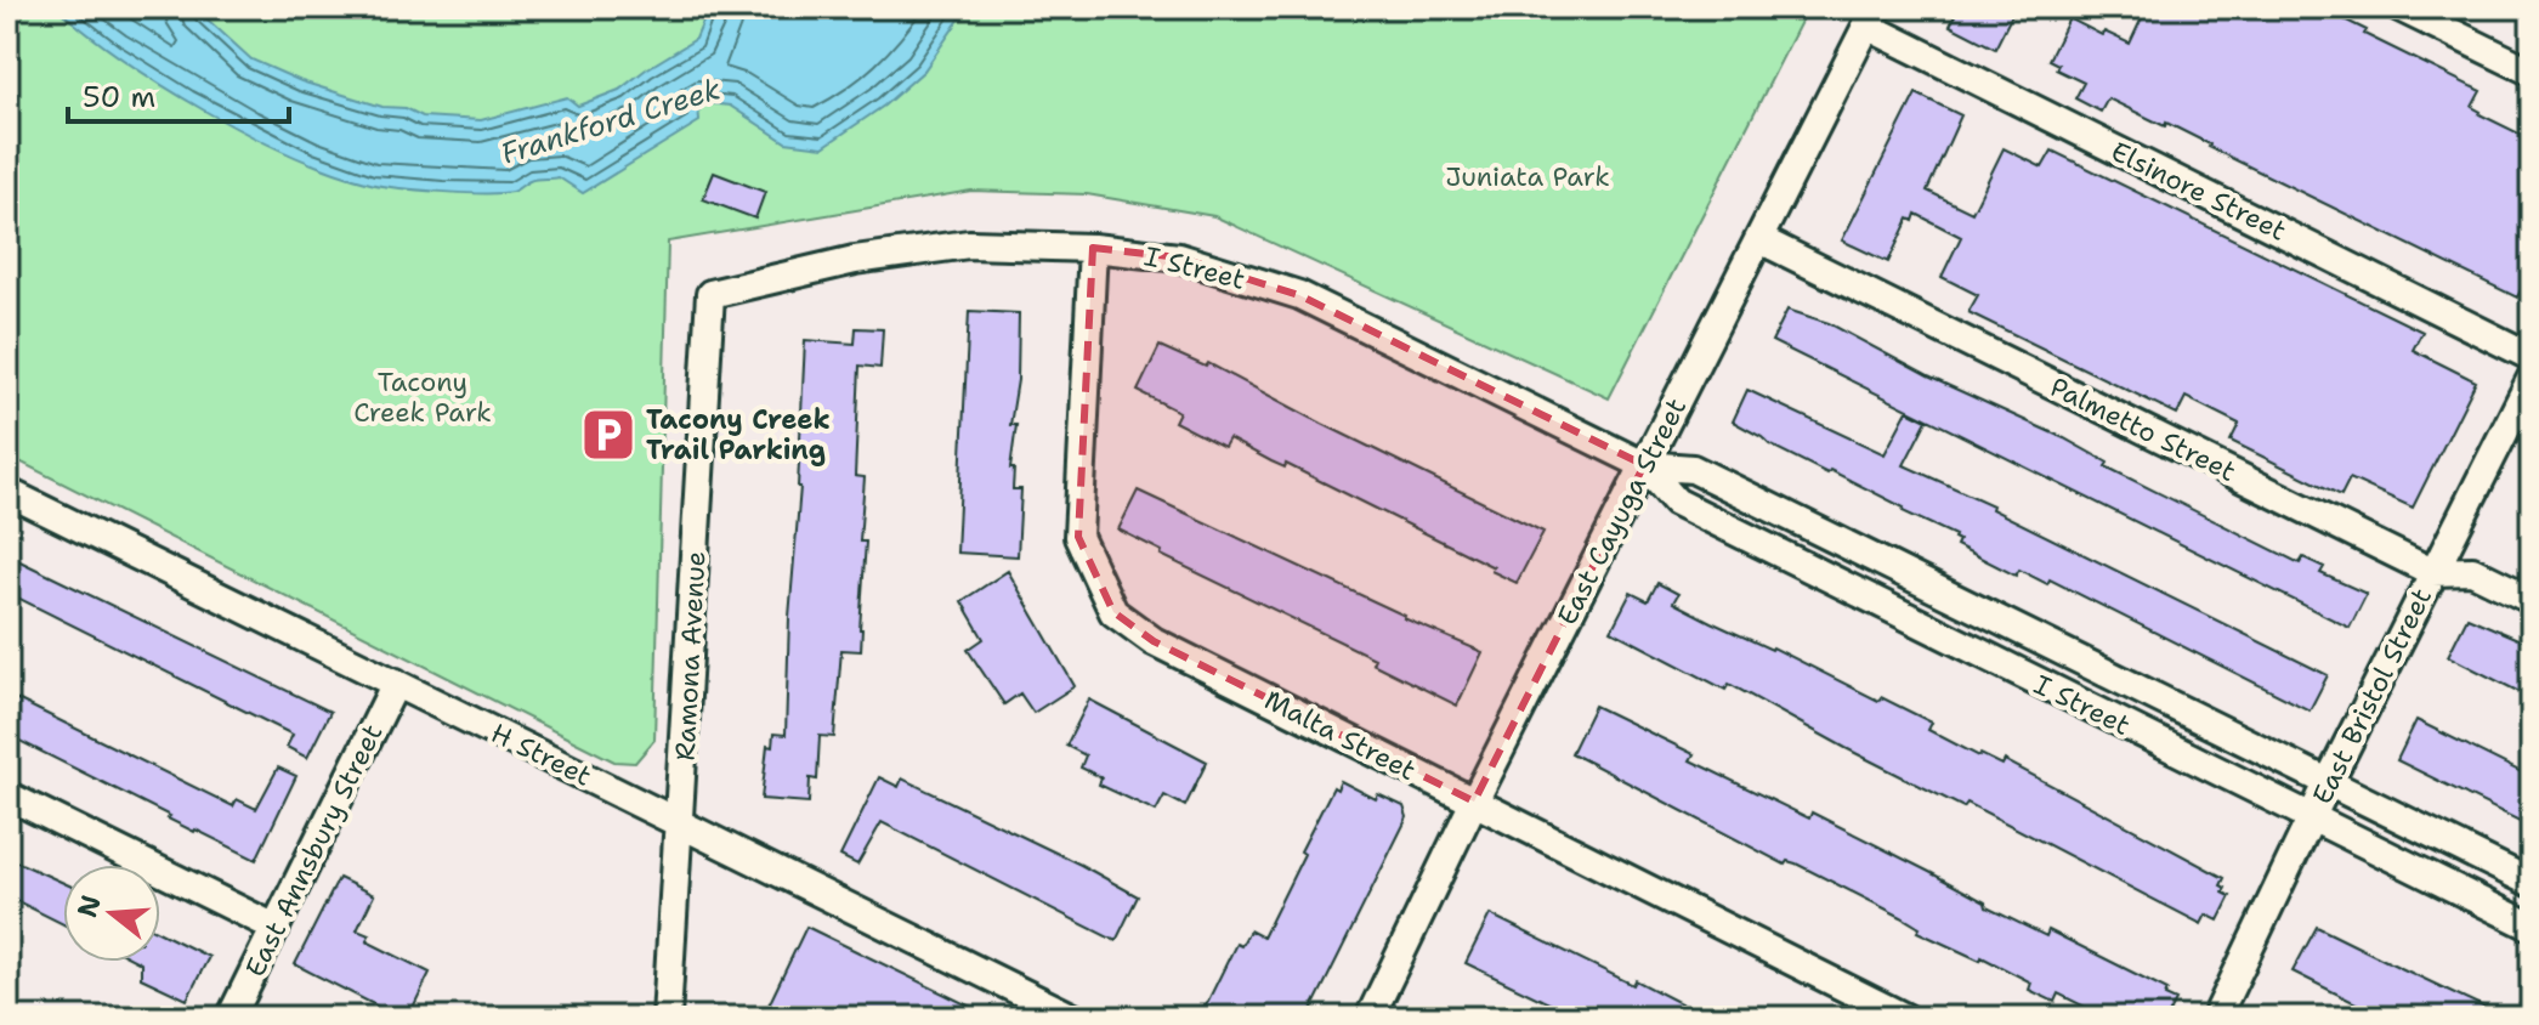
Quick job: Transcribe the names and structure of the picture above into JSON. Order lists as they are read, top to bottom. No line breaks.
{"streets":{"street":["Elsinore Street","I Street","Palmetto Street","East Cayuga Street","Ramona Avenue","East Bristol Street","Malta Street","H Street","East Annsbury Street"]},"crossings":[["Elsinore Street","East Cayuga Street"],["I Street","East Cayuga Street"],["I Street","Ramona Avenue"],["I Street","East Bristol Street"],["I Street","Malta Street"],["Palmetto Street","East Cayuga Street"],["Palmetto Street","East Bristol Street"],["East Cayuga Street","Malta Street"],["Ramona Avenue","H Street"],["H Street","East Annsbury Street"]],"water":["Frankford Creek"],"parks":["Juniata Park","Tacony Creek Park"],"places":{"parking":["Tacony Creek Trail Parking"]},"scale_bar":"50 m","north":"left"}
